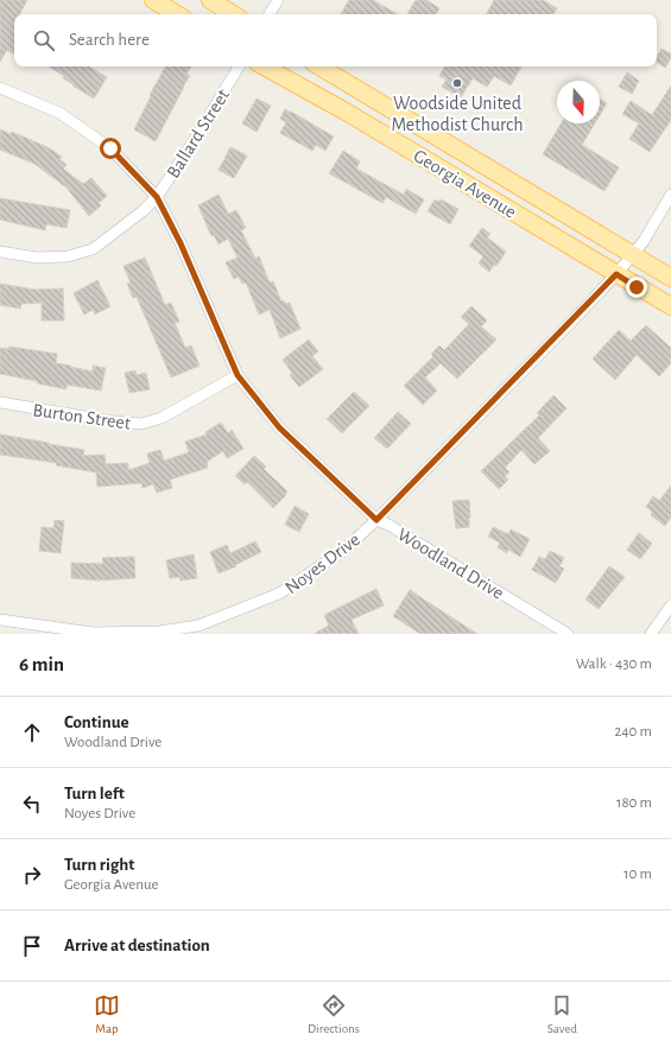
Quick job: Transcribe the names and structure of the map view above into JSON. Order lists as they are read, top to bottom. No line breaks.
{"streets":{"main road":["Georgia Avenue"],"street":["Ballard Street","Burton Street","Noyes Drive","Woodland Drive"]},"crossings":[["Ballard Street","Woodland Drive"],["Georgia Avenue","Noyes Drive"],["Burton Street","Woodland Drive"],["Noyes Drive","Woodland Drive"]],"places":["Woodside United Methodist Church"],"north":"bottom","page":{"search":"Search here","heading":["6 min","Walk · 430 m"],"list":[["Continue","Woodland Drive","240 m"],["Turn left","Noyes Drive","180 m"],["Turn right","Georgia Avenue","10 m"],"Arrive at destination"],"nav":["Map","Directions","Saved"]}}
